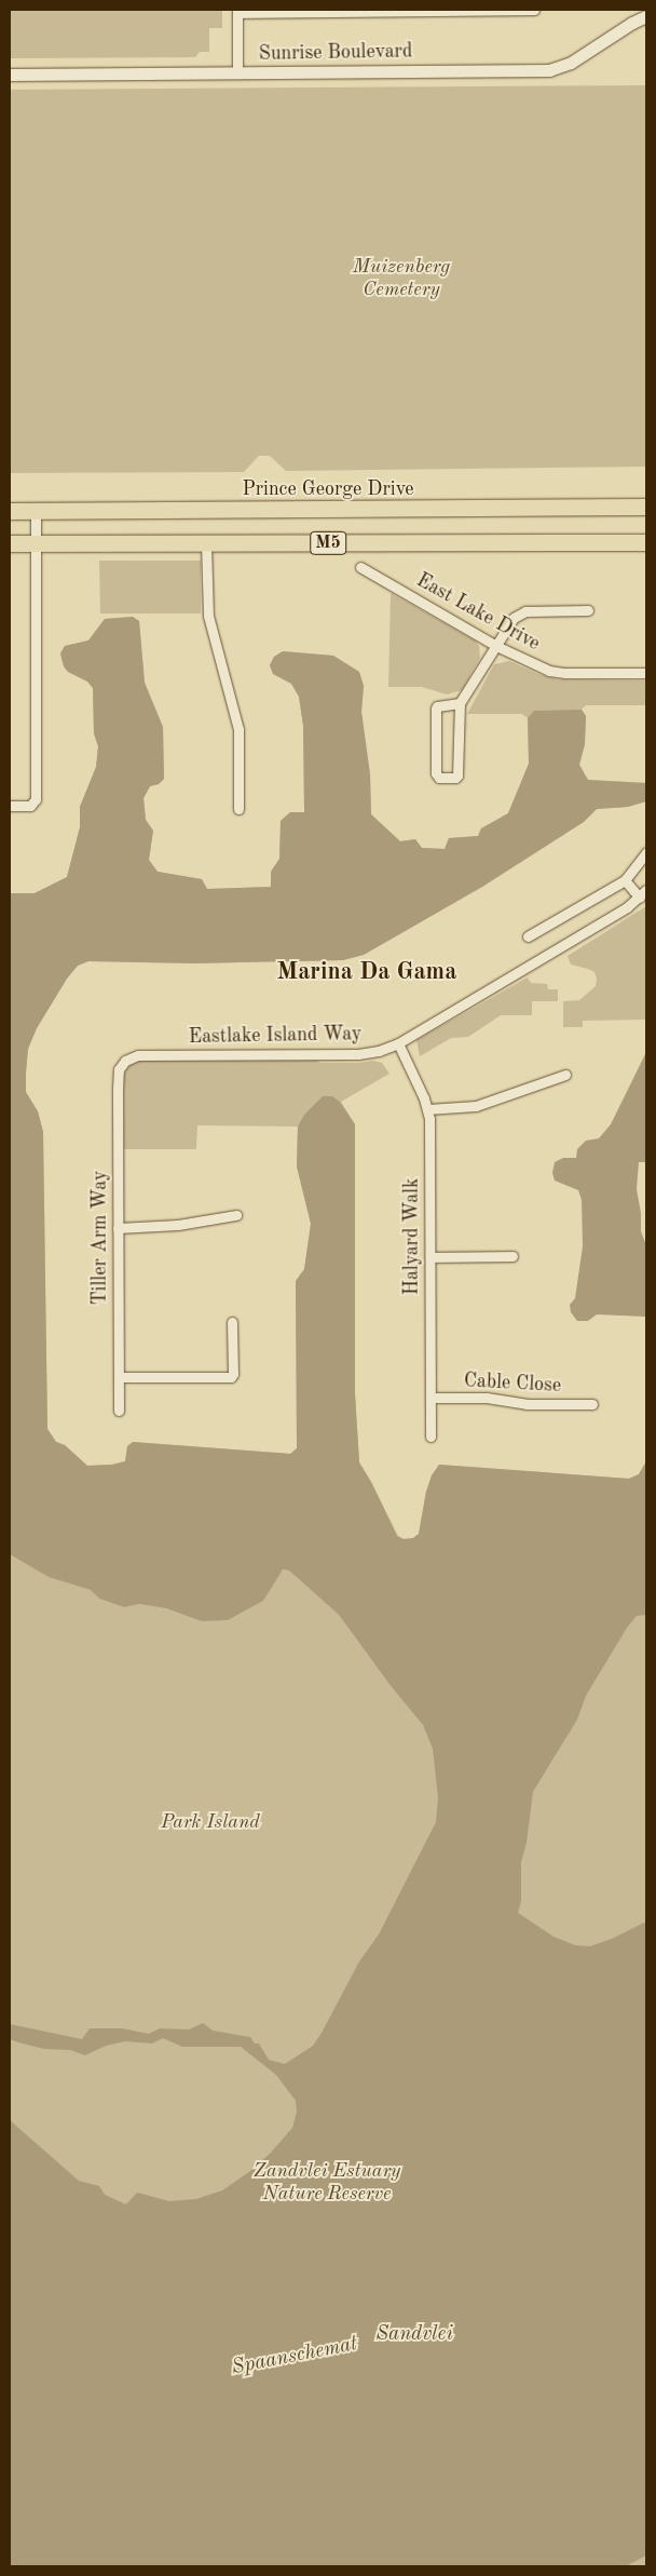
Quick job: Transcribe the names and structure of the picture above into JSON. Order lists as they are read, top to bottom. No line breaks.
{"streets":{"main road":["Prince George Drive","M5"],"street":["Sunrise Boulevard","East Lake Drive","Eastlake Island Way","Halyard Walk","Tiller Arm Way","Cable Close"]},"crossings":[["Eastlake Island Way","Halyard Walk"],["Eastlake Island Way","Tiller Arm Way"],["Halyard Walk","Cable Close"]],"districts":["Marina Da Gama"],"water":["Sandvlei","Spaanschemat"],"parks":["Muizenberg Cemetery","Park Island","Zandvlei Estuary Nature Reserve"]}
